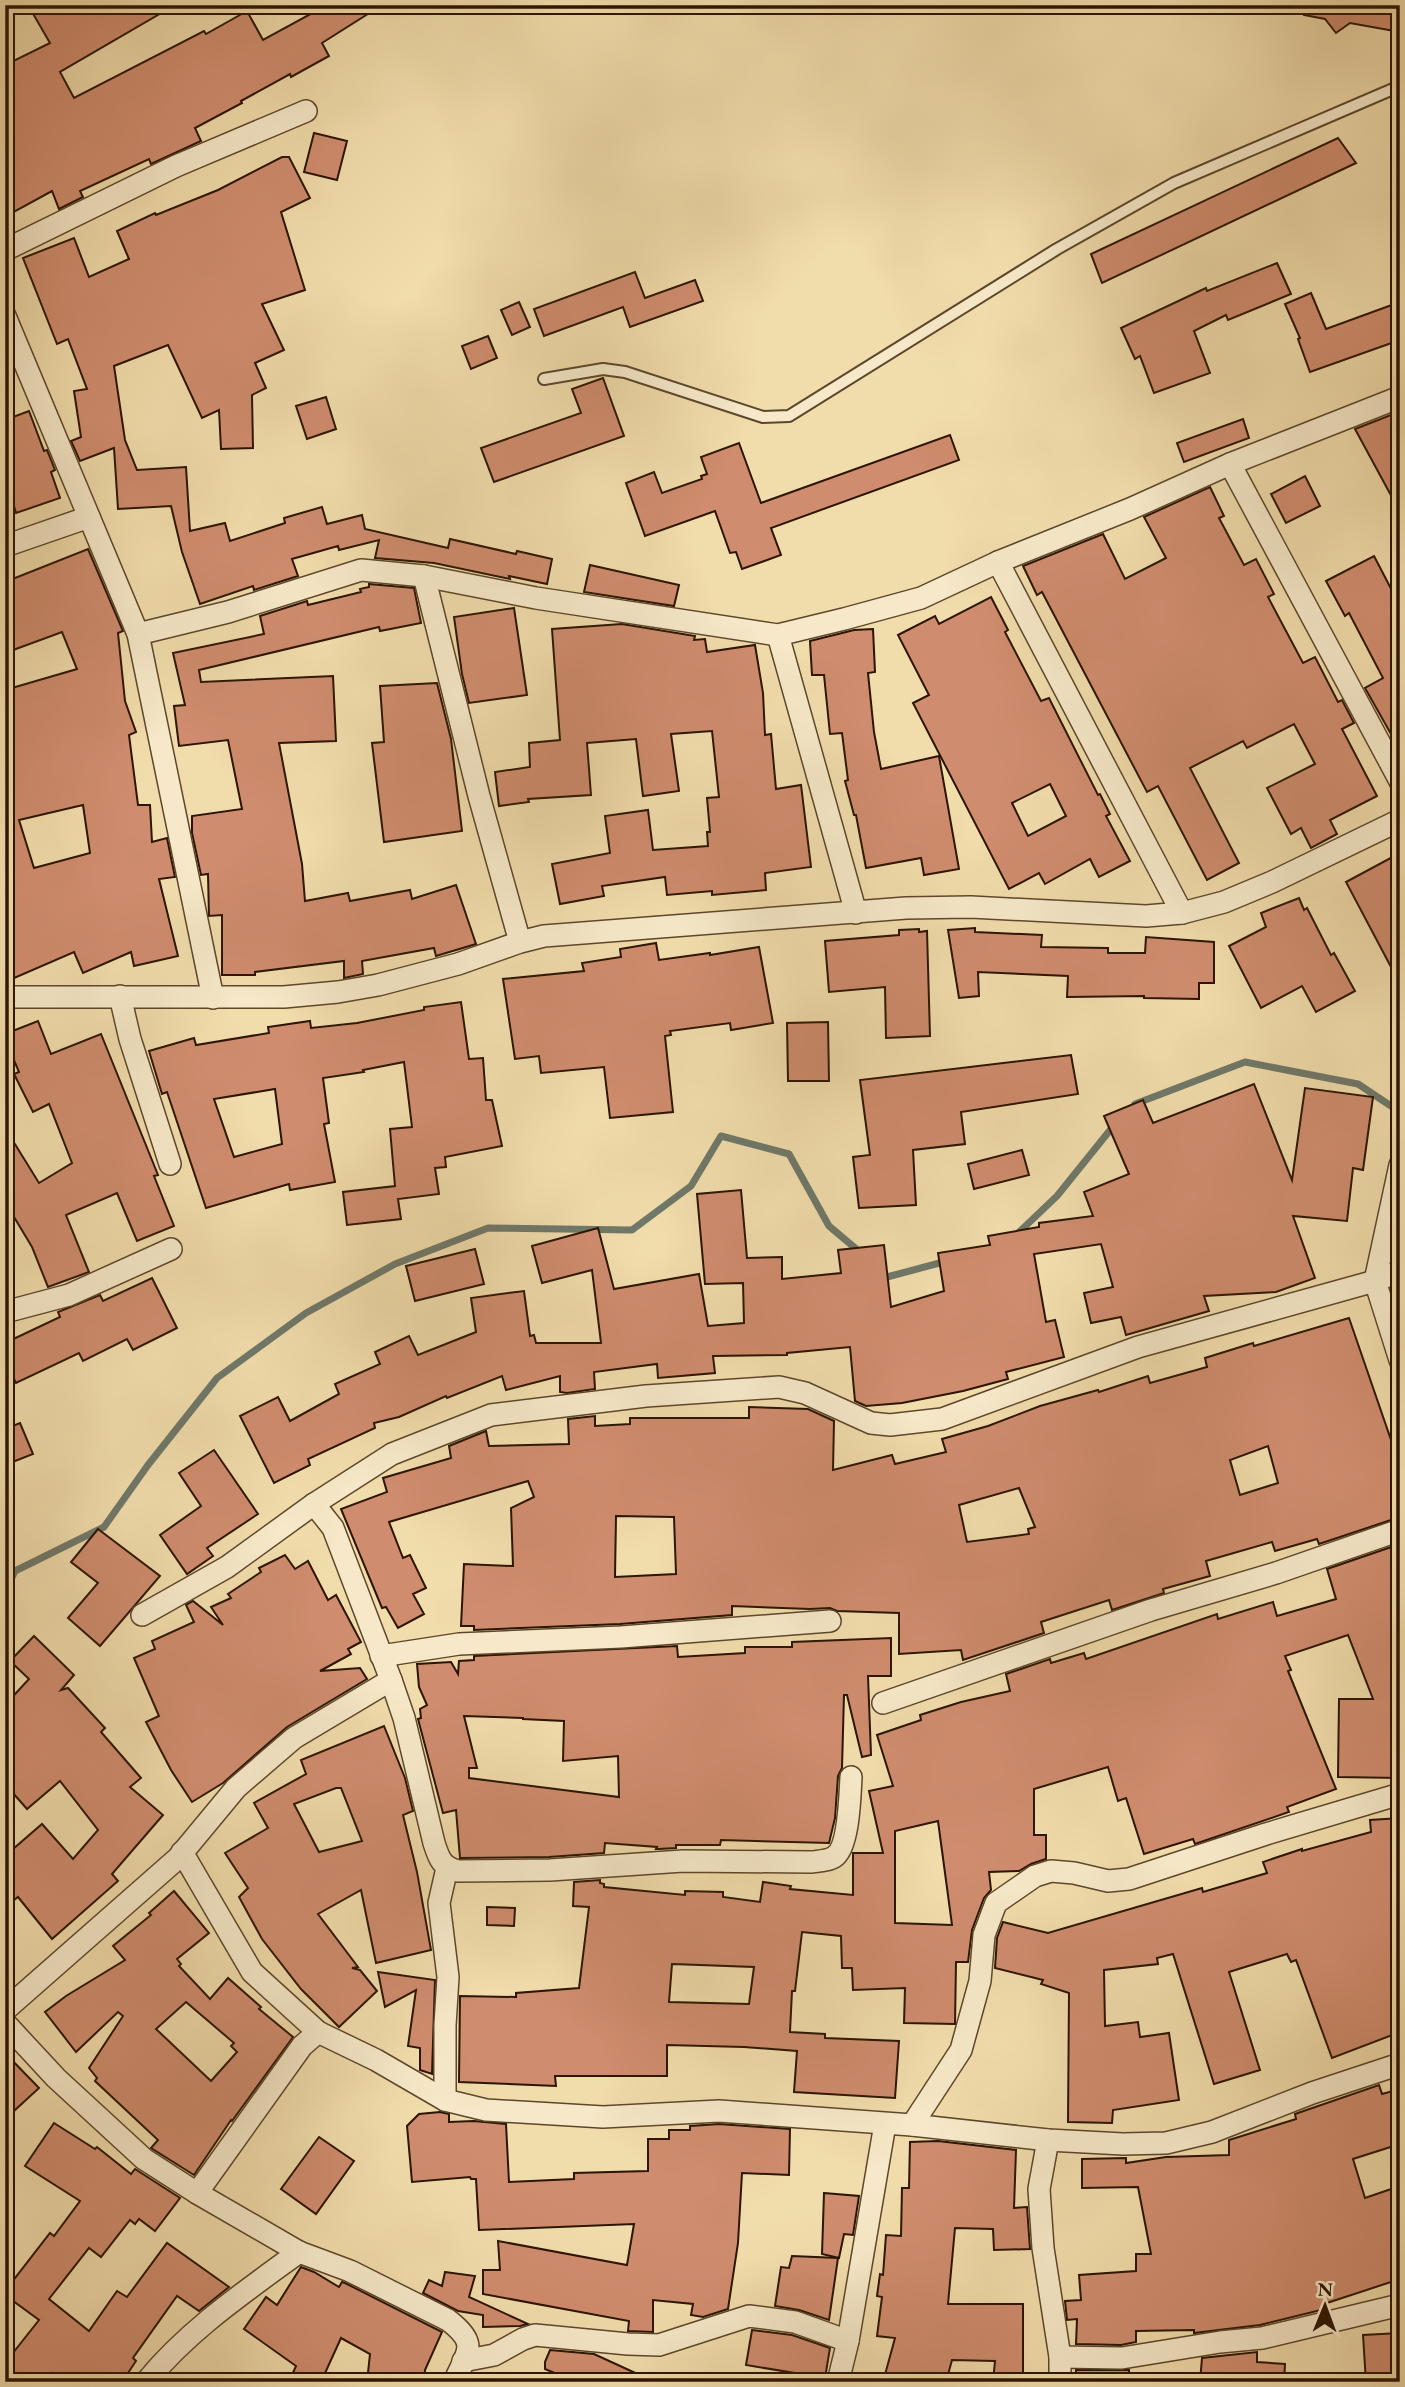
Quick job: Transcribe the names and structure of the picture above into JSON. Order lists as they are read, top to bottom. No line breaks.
{"north":"top"}
